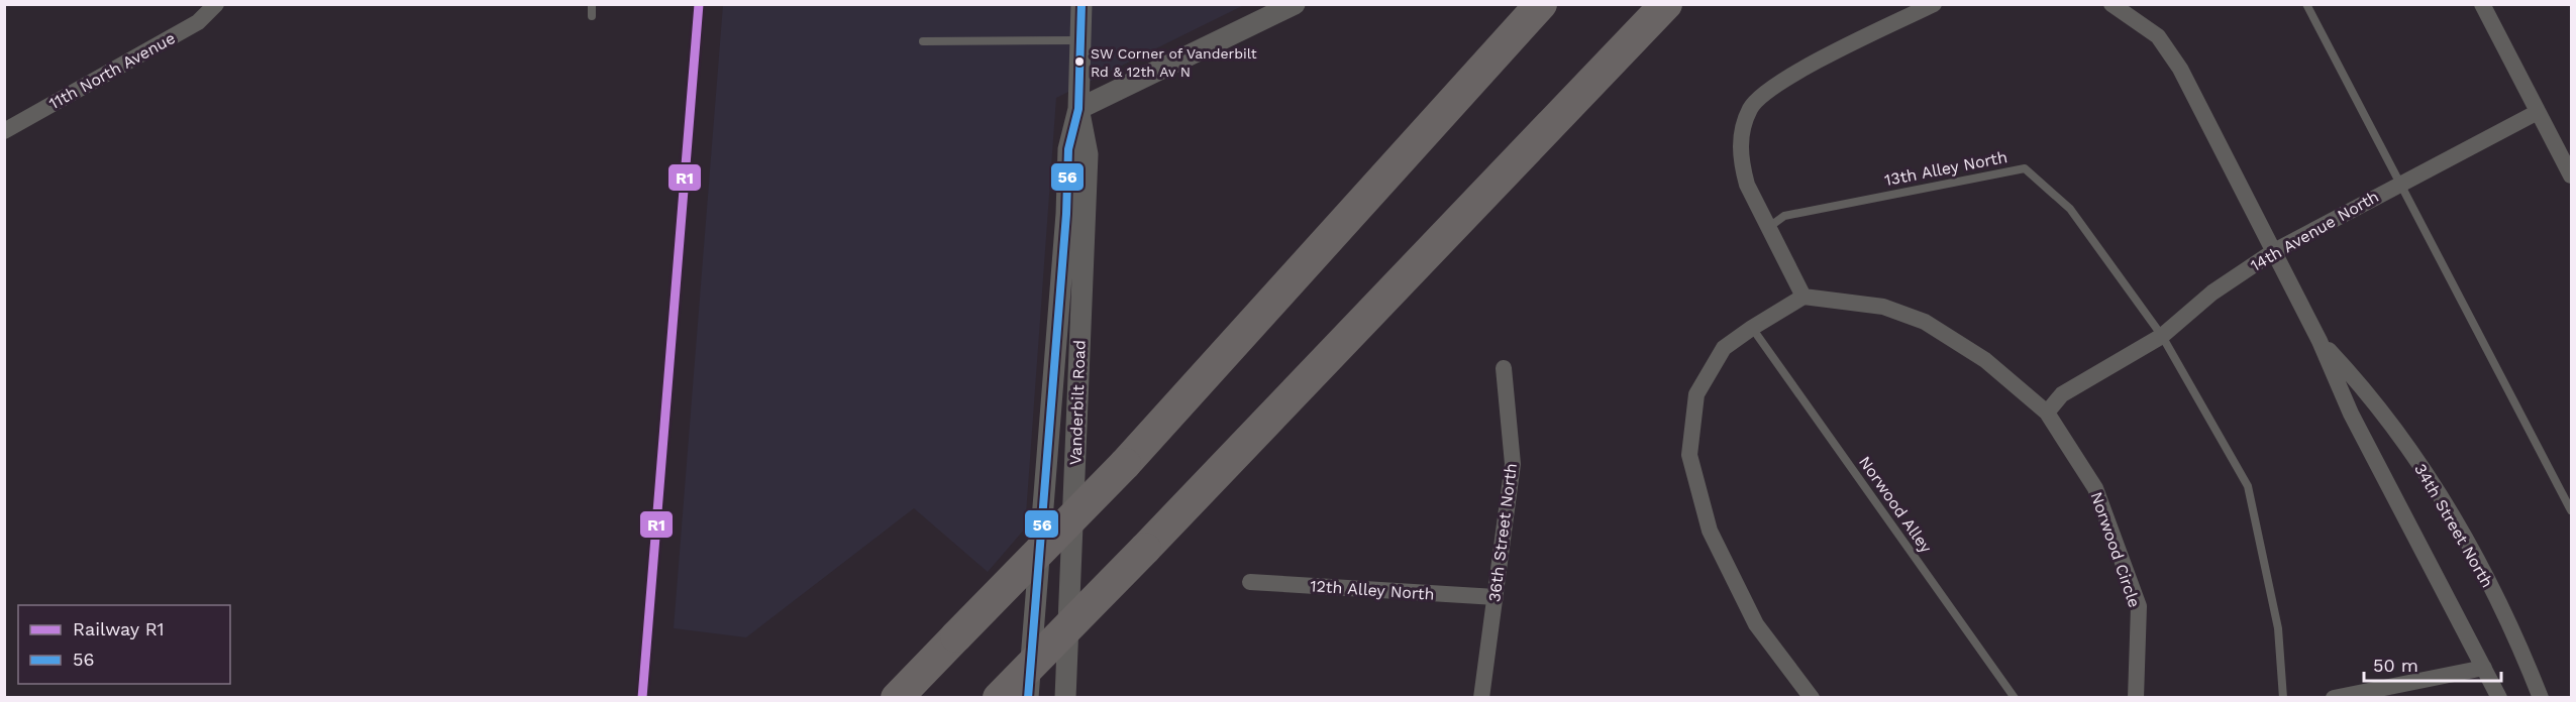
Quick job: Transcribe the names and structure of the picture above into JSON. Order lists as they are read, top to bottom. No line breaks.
{"streets":{"street":["11th North Avenue","14th Avenue North","Vanderbilt Road","34th Street North","36th Street North","Norwood Circle","12th Alley North"],"lane":["13th Alley North","Norwood Alley"]},"crossings":[["13th Alley North","14th Avenue North"],["14th Avenue North","34th Street North"],["14th Avenue North","Norwood Circle"],["36th Street North","12th Alley North"]],"places":["SW Corner of Vanderbilt Rd & 12th Av N"],"lines":["rail line R1","transit line 56"],"legend":["Railway R1","56"],"scale_bar":"50 m"}
